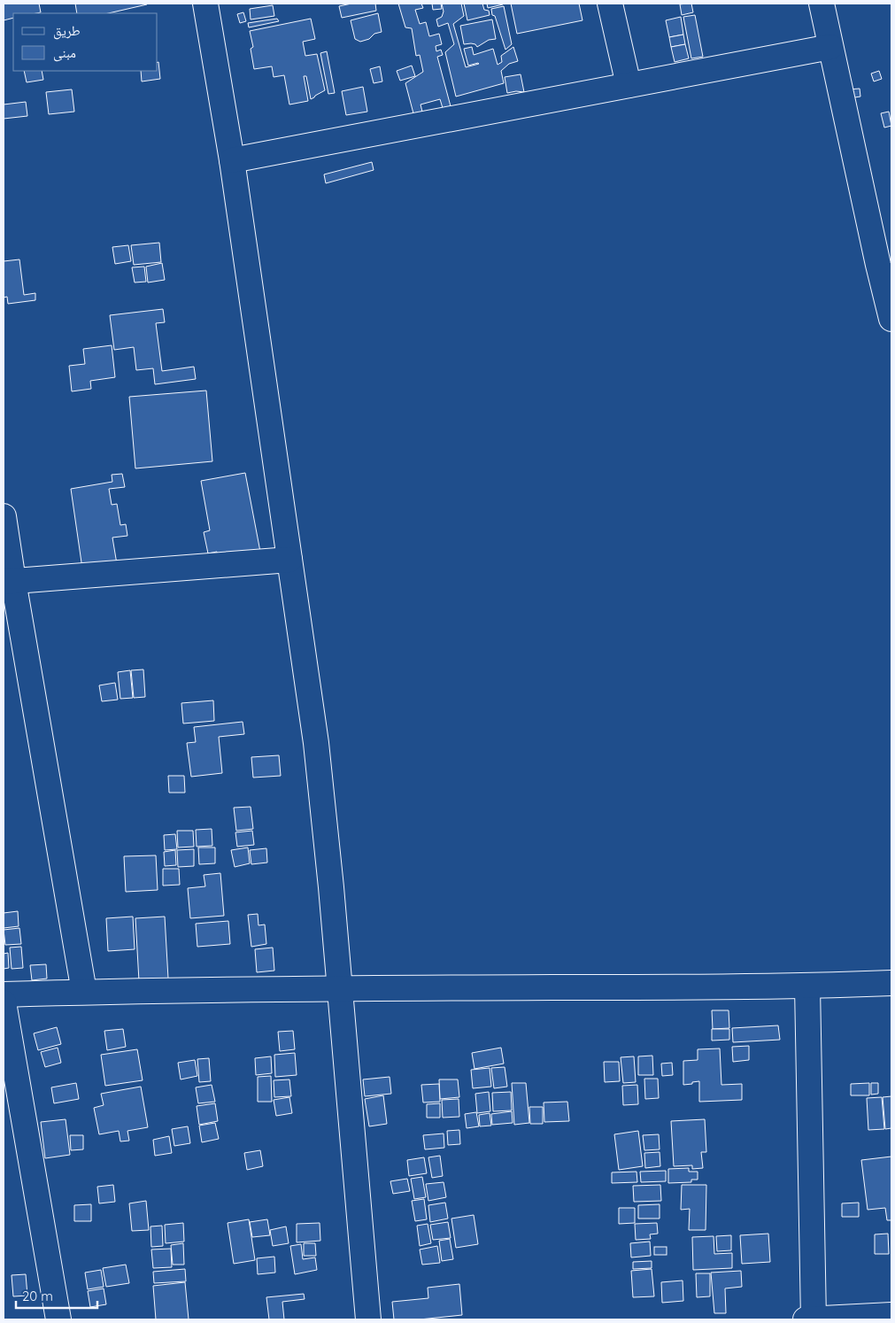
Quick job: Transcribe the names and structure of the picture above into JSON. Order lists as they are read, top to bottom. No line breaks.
{"legend":["طريق","مبنى"],"scale_bar":"20 m"}
